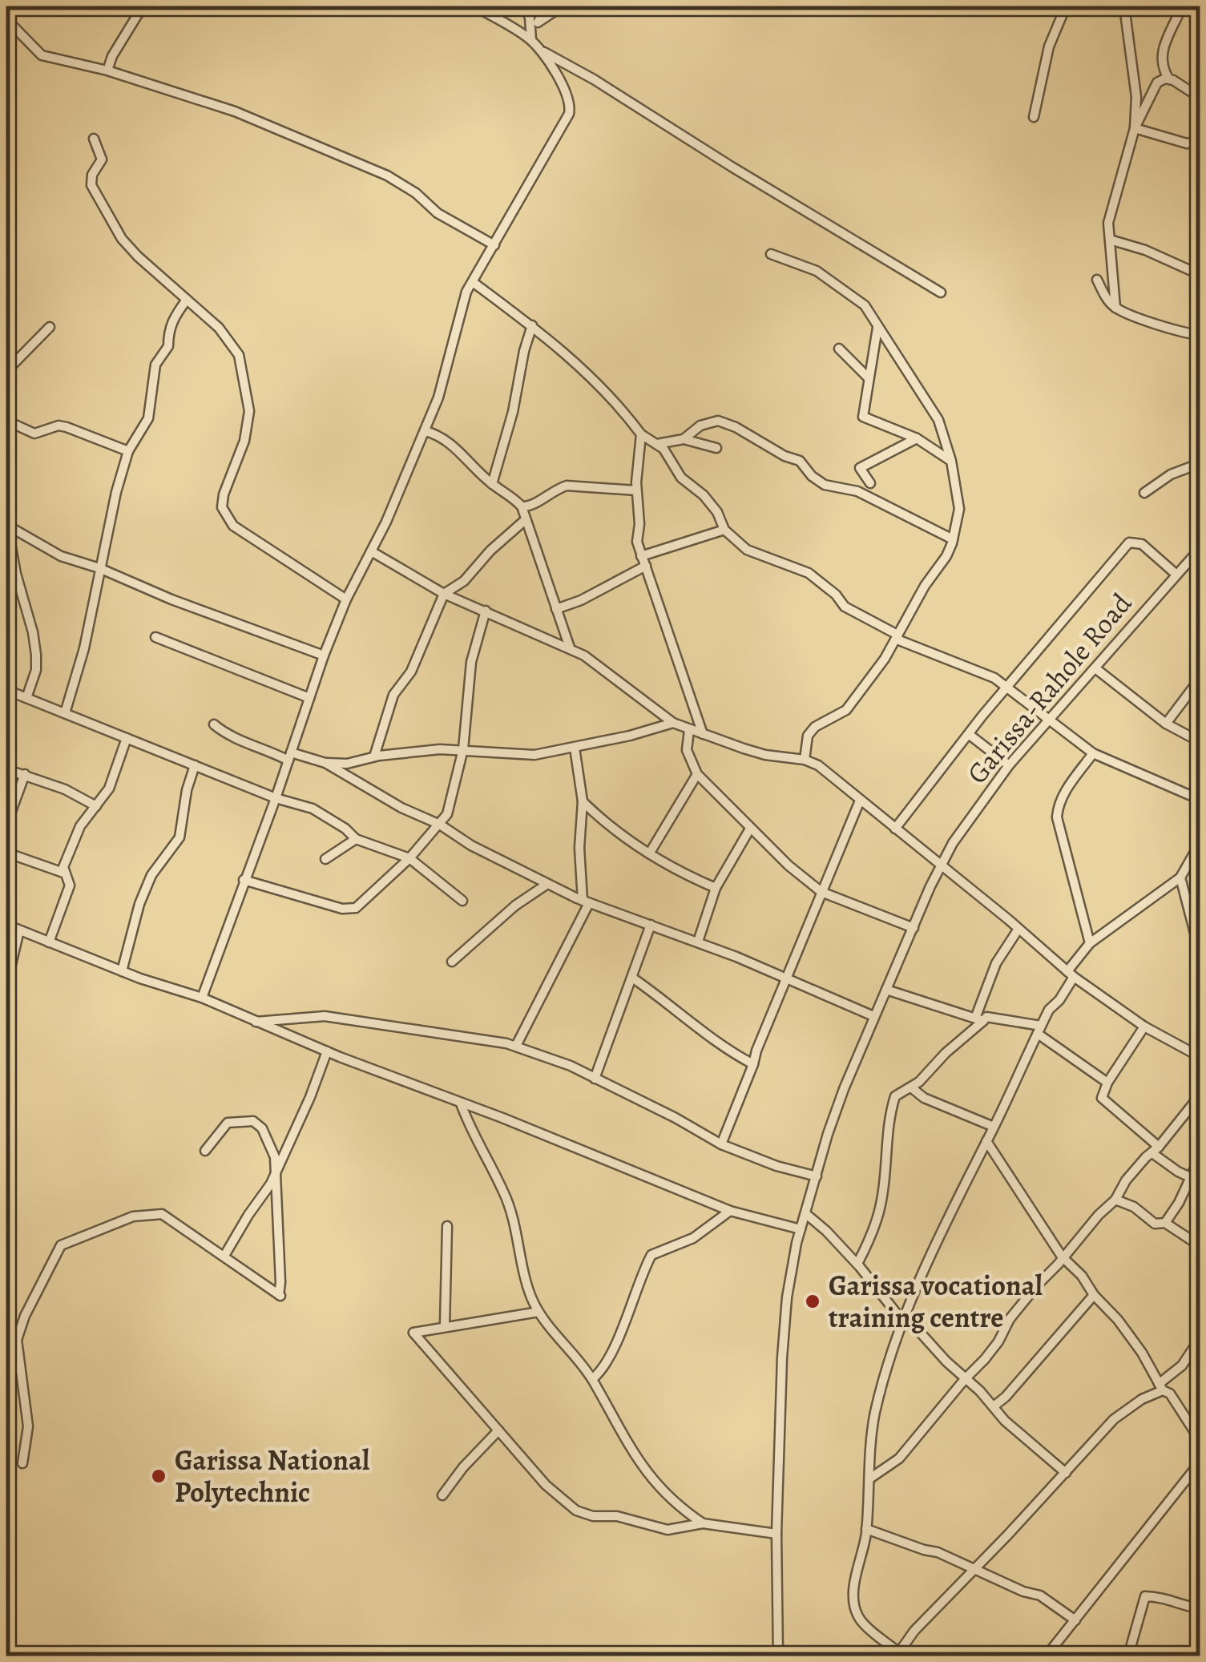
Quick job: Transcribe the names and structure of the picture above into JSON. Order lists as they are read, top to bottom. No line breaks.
{"streets":{"street":["Garissa-Rahole Road"]},"places":["Garissa vocational training centre","Garissa National Polytechnic"]}
